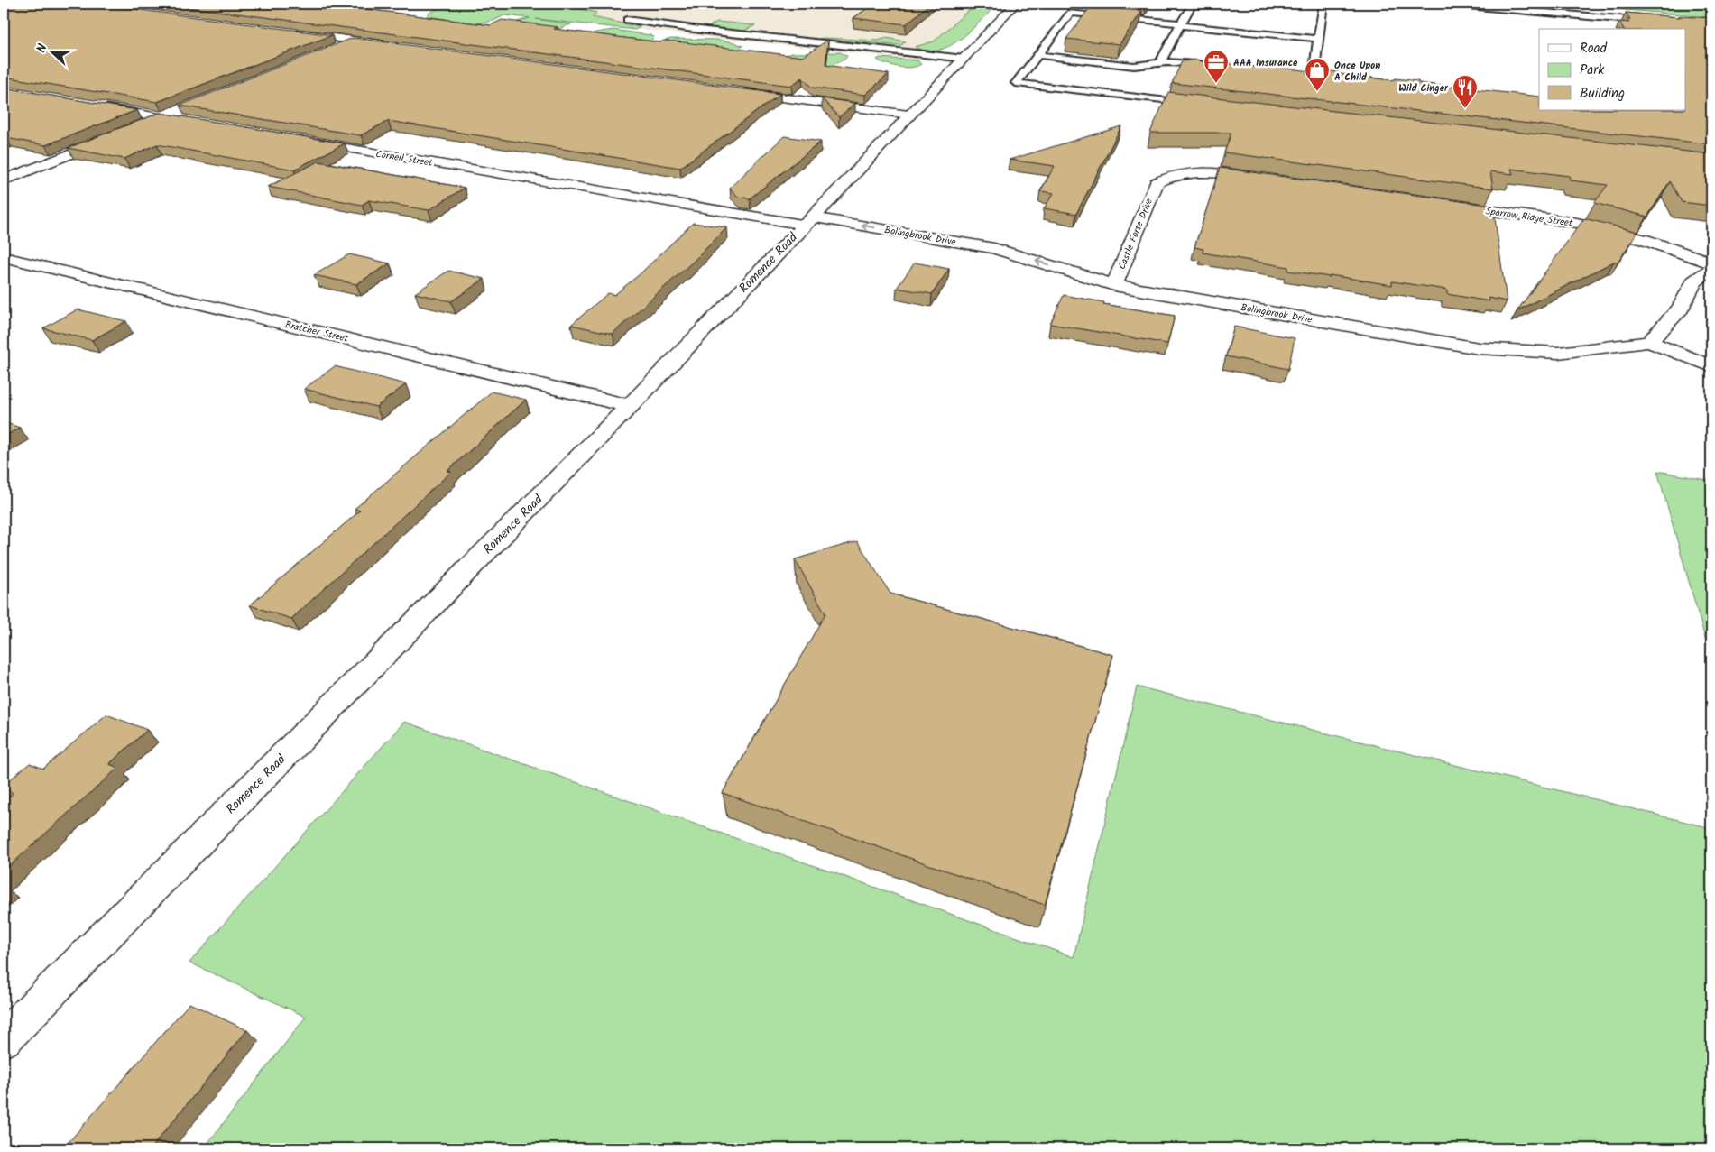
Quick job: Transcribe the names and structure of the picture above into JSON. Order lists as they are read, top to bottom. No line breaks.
{"streets":{"street":["Cornell Street","Sparrow Ridge Street","Castle Forte Drive","Bolingbrook Drive","Romence Road","Bratcher Street"]},"crossings":[["Cornell Street","Bolingbrook Drive"],["Cornell Street","Romence Road"],["Castle Forte Drive","Bolingbrook Drive"],["Bolingbrook Drive","Romence Road"],["Romence Road","Bratcher Street"]],"places":{"office":["AAA Insurance"],"shop":["Once Upon A Child"],"restaurant":["Wild Ginger"]},"legend":["Road","Park","Building"],"north":"left"}
